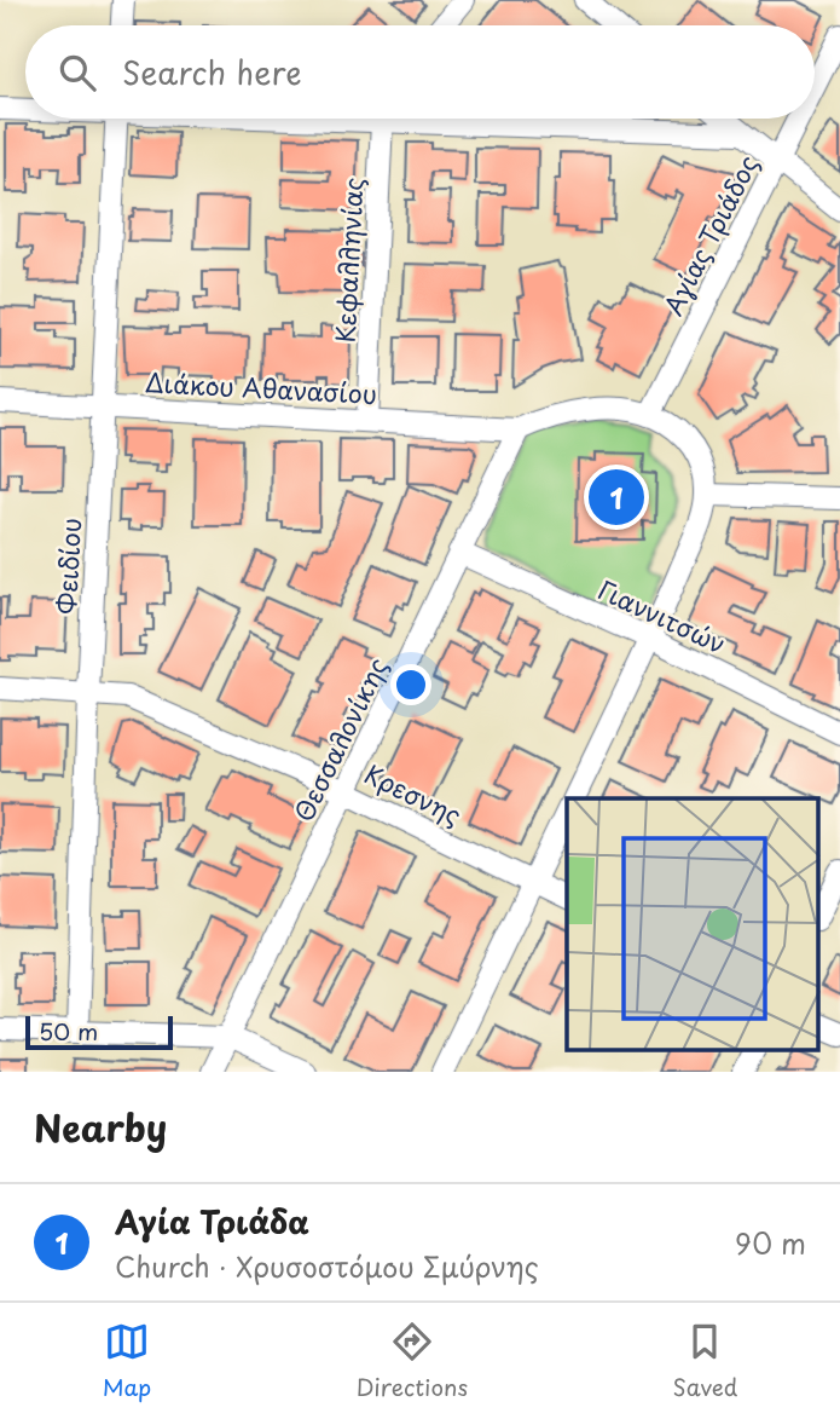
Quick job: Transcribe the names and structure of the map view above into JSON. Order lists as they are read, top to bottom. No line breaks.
{"streets":{"street":["Αγίας Τριάδος","Κεφαλληνίας","Διάκου Αθανασίου","Φειδίου","Γιαννιτσών","Θεσσαλονίκης","Κρεσνης"]},"crossings":[["Αγίας Τριάδος","Διάκου Αθανασίου"],["Αγίας Τριάδος","Γιαννιτσών"],["Αγίας Τριάδος","Θεσσαλονίκης"],["Κεφαλληνίας","Διάκου Αθανασίου"],["Διάκου Αθανασίου","Φειδίου"],["Διάκου Αθανασίου","Γιαννιτσών"],["Διάκου Αθανασίου","Θεσσαλονίκης"],["Φειδίου","Κρεσνης"],["Γιαννιτσών","Θεσσαλονίκης"],["Θεσσαλονίκης","Κρεσνης"]],"scale_bar":"50 m","page":{"search":"Search here","pins":"1","scale":"50 m","heading":"Nearby","list":[{"mark":"1","name":"Αγία Τριάδα","note":"Church · Χρυσοστόμου Σμύρνης","value":"90 m"}],"nav":["Map","Directions","Saved"]}}
